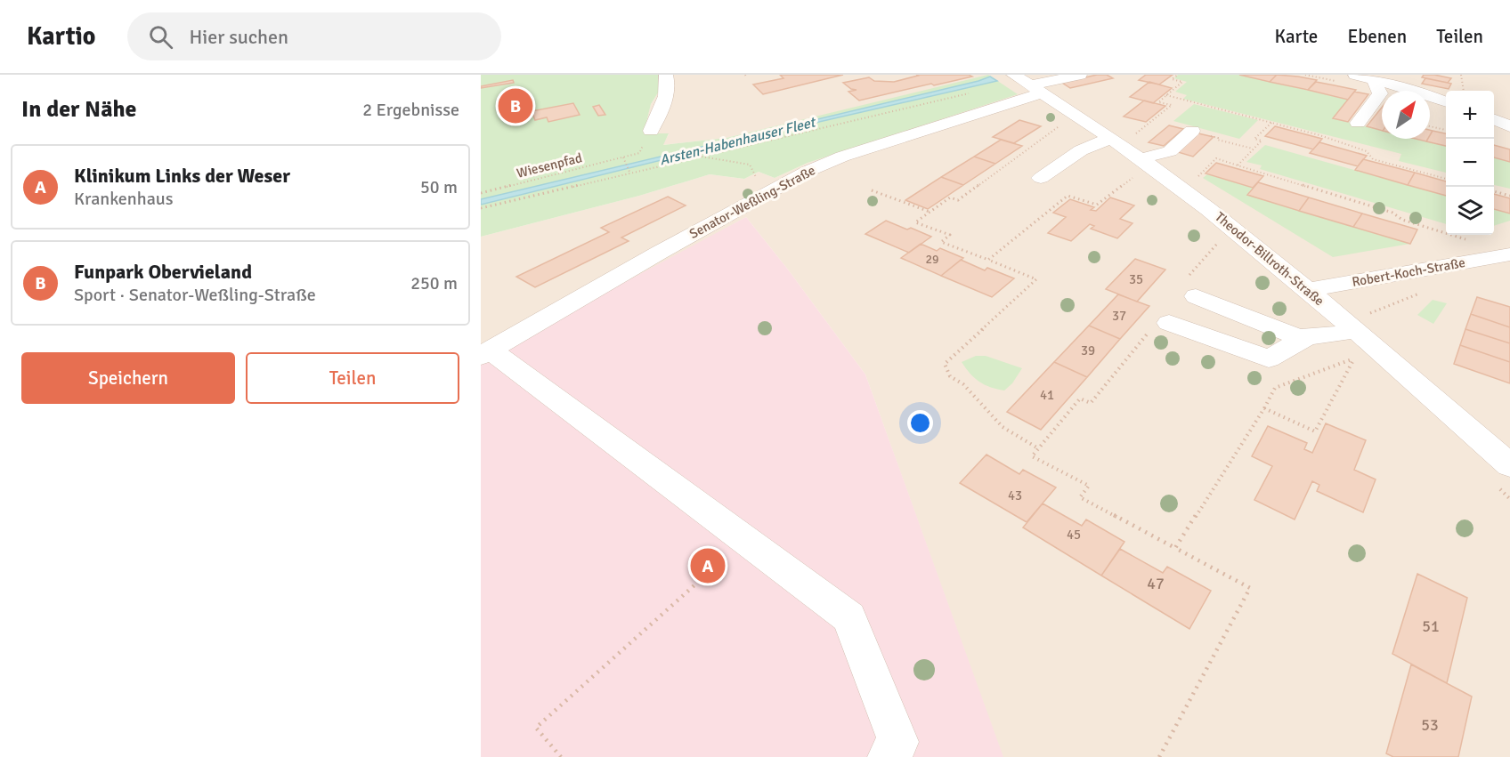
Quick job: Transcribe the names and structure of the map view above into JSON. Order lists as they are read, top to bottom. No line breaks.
{"streets":{"street":["Senator-Weßling-Straße","Theodor-Billroth-Straße","Robert-Koch-Straße"],"path":["Wiesenpfad"]},"crossings":[["Senator-Weßling-Straße","Theodor-Billroth-Straße"],["Theodor-Billroth-Straße","Robert-Koch-Straße"]],"water":["Arsten-Habenhauser Fleet"],"house_numbers":["29","35","37","39","41","43","45","47","51","53"],"north":"top right","page":{"header":"Kartio","search":"Hier suchen","nav":["Karte","Ebenen","Teilen"],"heading":["In der Nähe","2 Ergebnisse"],"pins":["B","A"],"map_buttons":["+","−"],"list":[{"mark":"A","name":"Klinikum Links der Weser","note":"Krankenhaus","value":"50 m"},{"mark":"B","name":"Funpark Obervieland","note":"Sport · Senator-Weßling-Straße","value":"250 m"}],"buttons":["Speichern","Teilen"]}}
